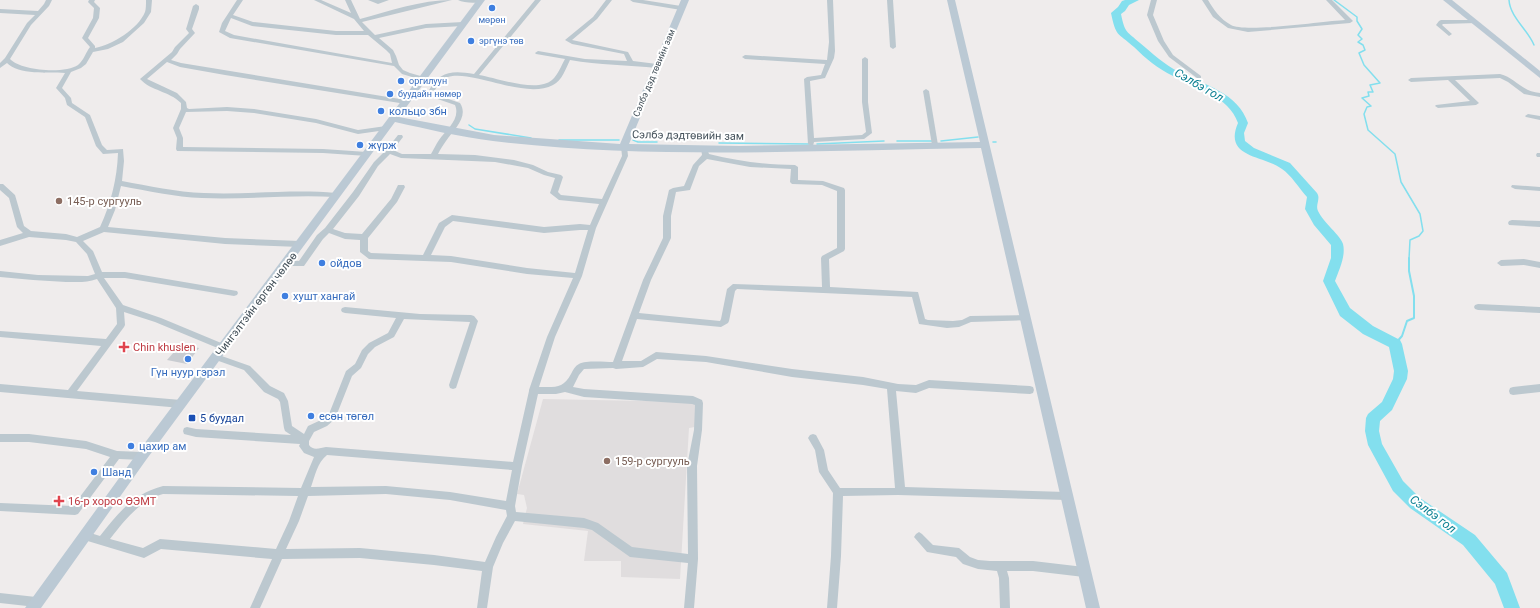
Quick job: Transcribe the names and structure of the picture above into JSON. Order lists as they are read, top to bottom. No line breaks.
{"streets":{"street":["Сэлбэ дэд төвийн зам","Сэлбэ дэдтөвийн зам","Чингэлтэйн өргөн чөлөө"]},"crossings":[["Сэлбэ дэд төвийн зам","Сэлбэ дэдтөвийн зам"],["Сэлбэ дэдтөвийн зам","Чингэлтэйн өргөн чөлөө"]],"water":["Сэлбэ гол"],"places":{"other":["мөрөн","эргүнэ төв","оргилуун","буудайн нөмөр","кольцо збн","жүрж","145-р сургууль","ойдов","хушт хангай","Гүн нуур гэрэл","есөн төгөл","цахир ам","159-р сургууль","Шанд"],"health":["Chin khuslen","16-р хороо ӨЭМТ"],"transit":["5 буудал"]}}
